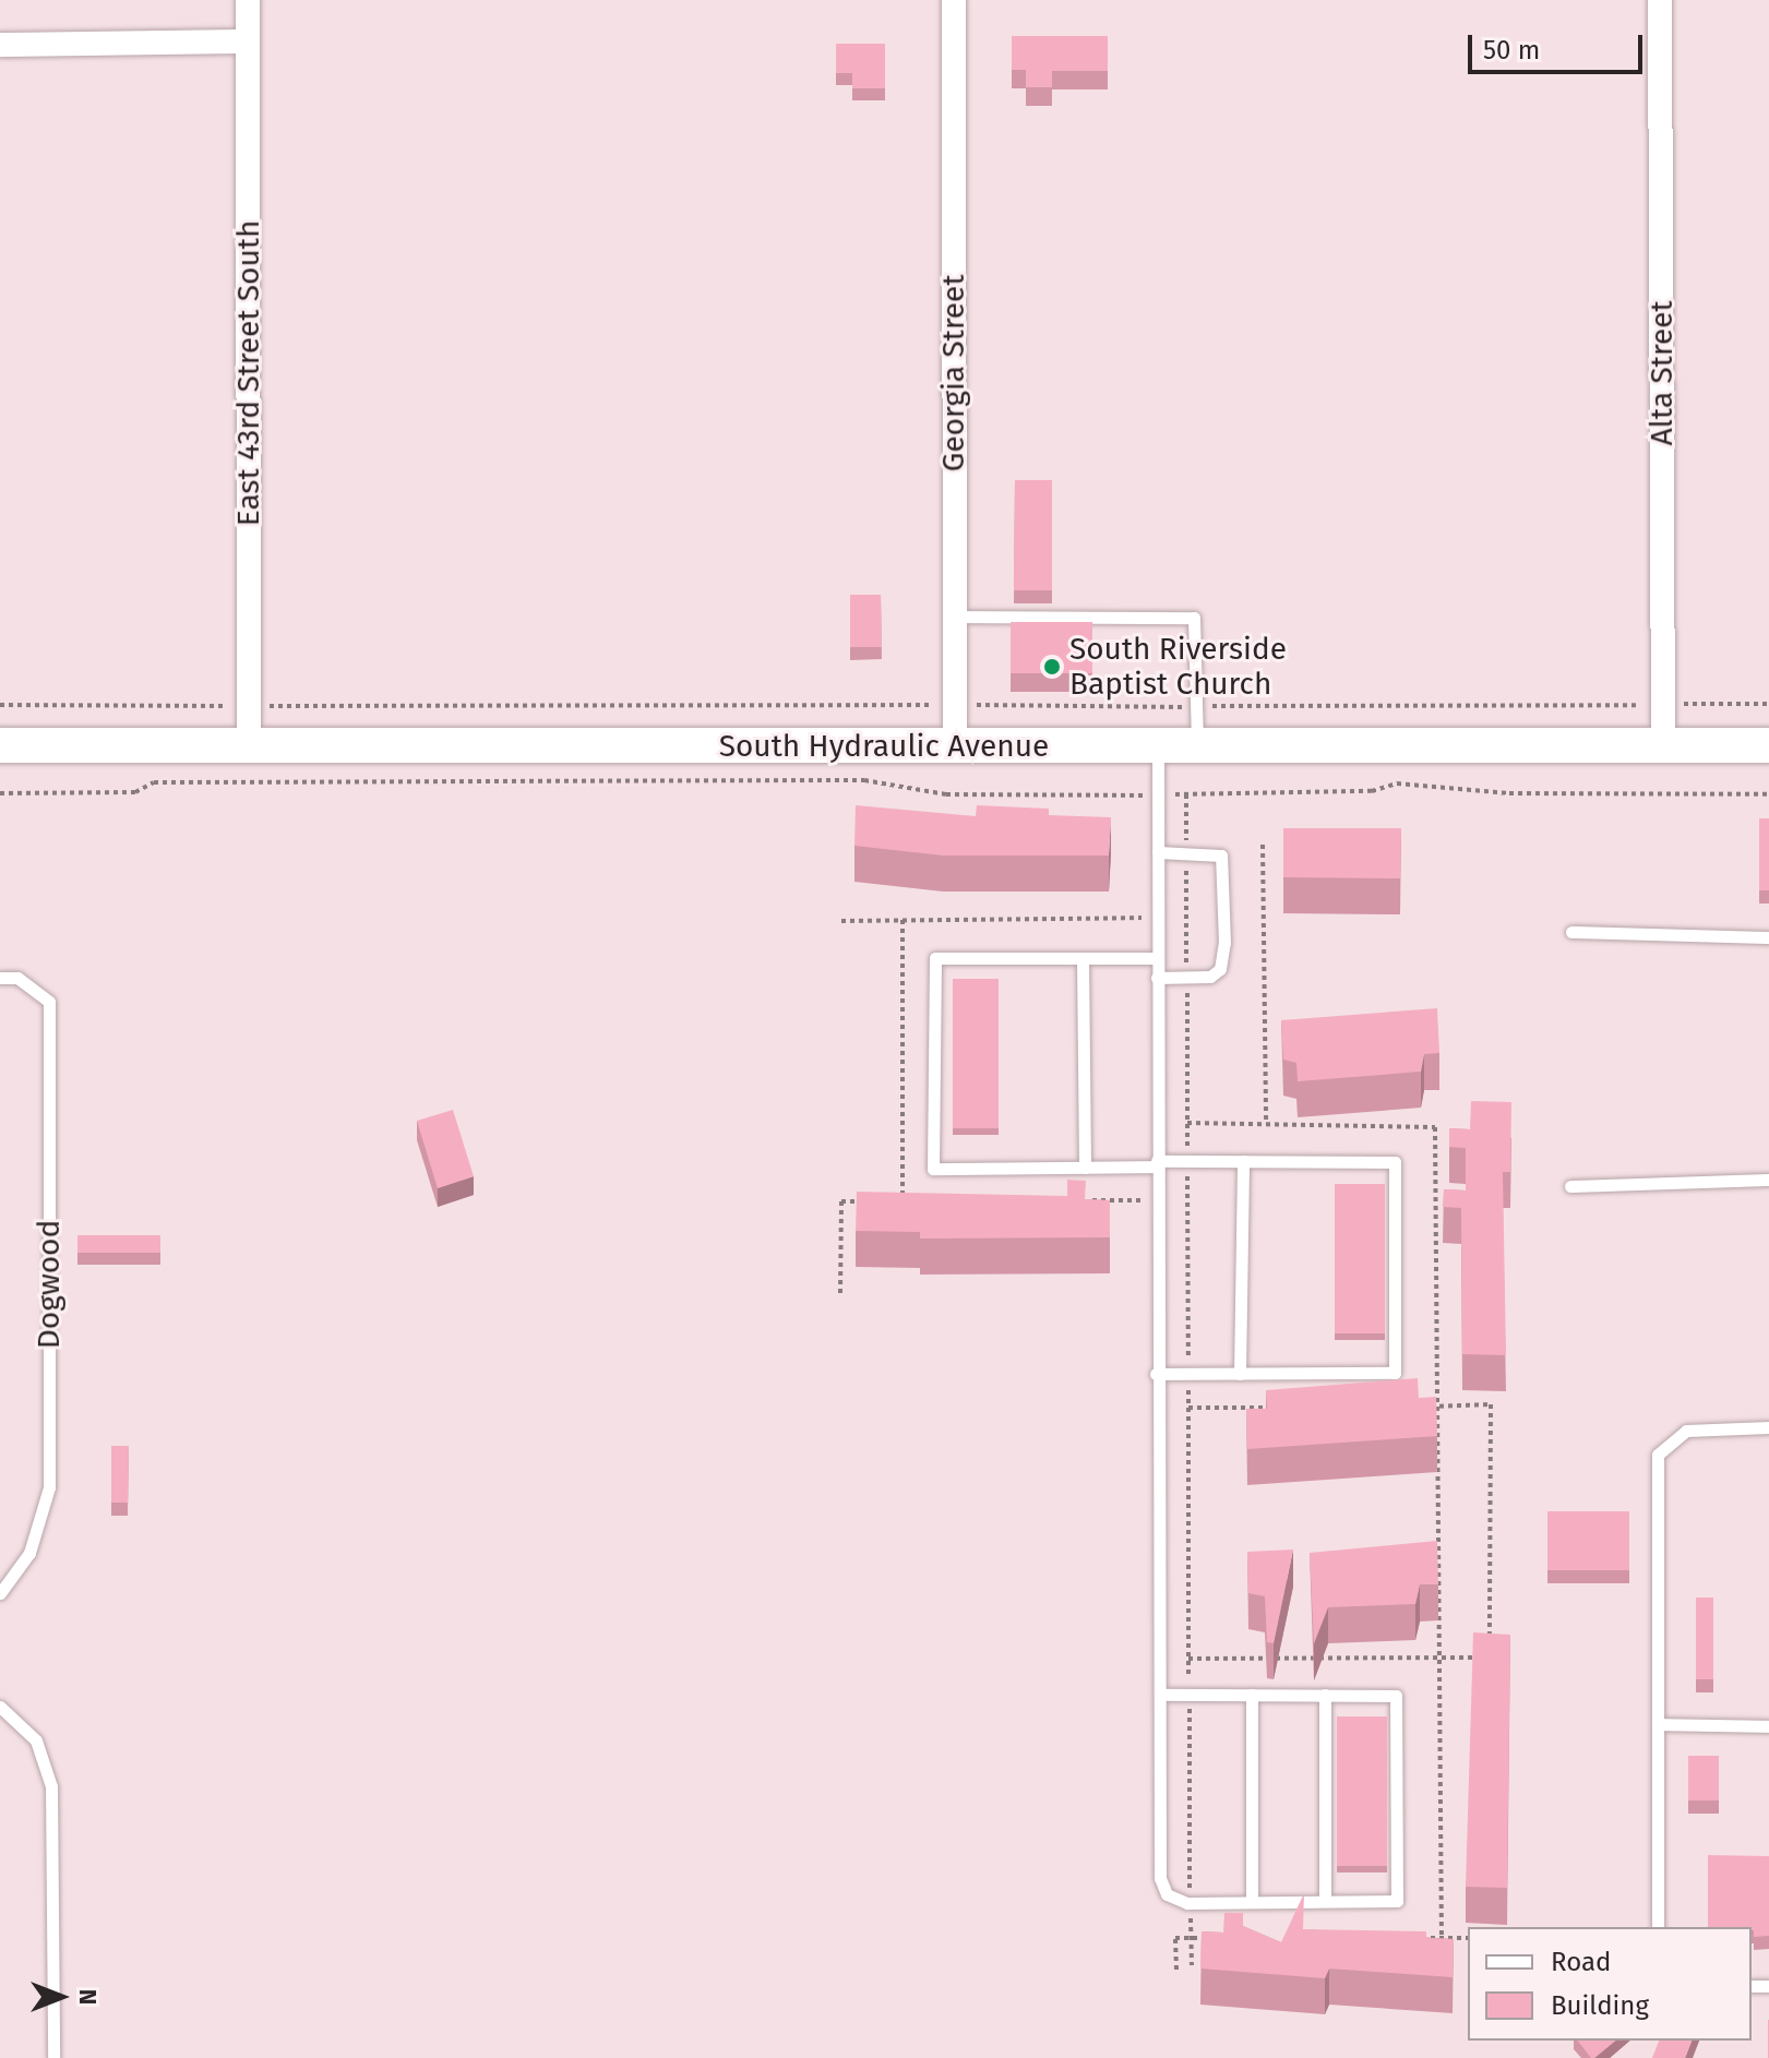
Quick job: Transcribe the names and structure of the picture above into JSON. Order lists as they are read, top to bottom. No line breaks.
{"streets":{"street":["East 43rd Street South","Georgia Street","Alta Street","South Hydraulic Avenue"],"lane":["Dogwood"]},"crossings":[["East 43rd Street South","South Hydraulic Avenue"],["Georgia Street","South Hydraulic Avenue"],["Alta Street","South Hydraulic Avenue"]],"places":["South Riverside Baptist Church"],"legend":["Road","Building"],"scale_bar":"50 m","north":"right"}
